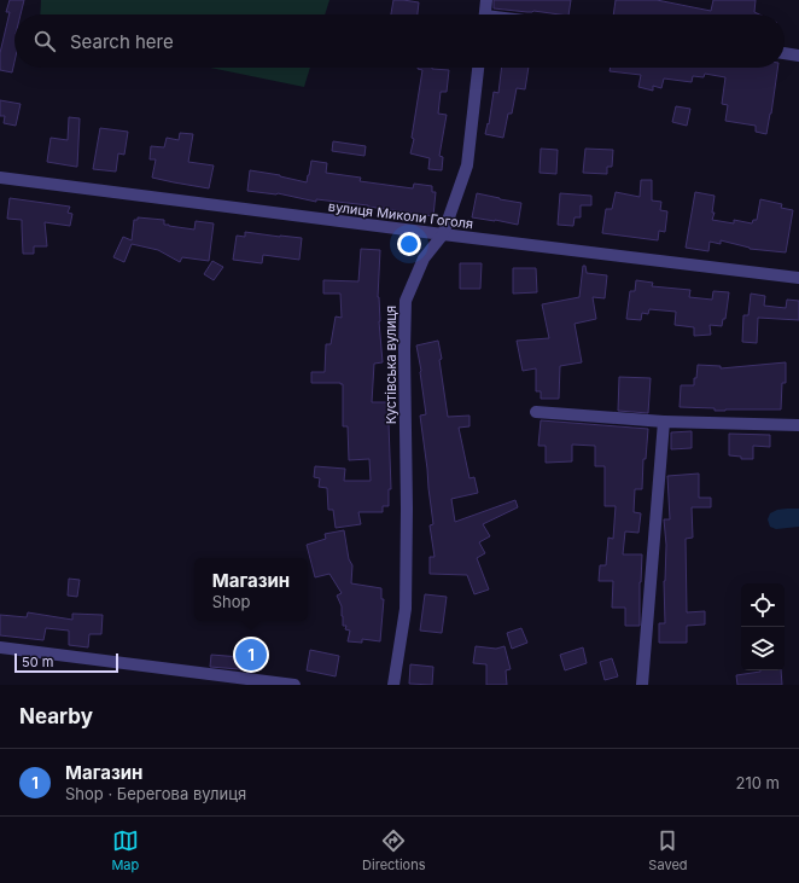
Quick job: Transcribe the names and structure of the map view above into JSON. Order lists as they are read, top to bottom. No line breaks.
{"streets":{"street":["вулиця Миколи Гоголя","Кустівська вулиця"]},"crossings":[["вулиця Миколи Гоголя","Кустівська вулиця"]],"scale_bar":"50 m","page":{"search":"Search here","popup":["Магазин","Shop"],"pins":"1","scale":"50 m","heading":"Nearby","list":[{"mark":"1","name":"Магазин","note":"Shop · Берегова вулиця","value":"210 m"}],"nav":["Map","Directions","Saved"]}}
